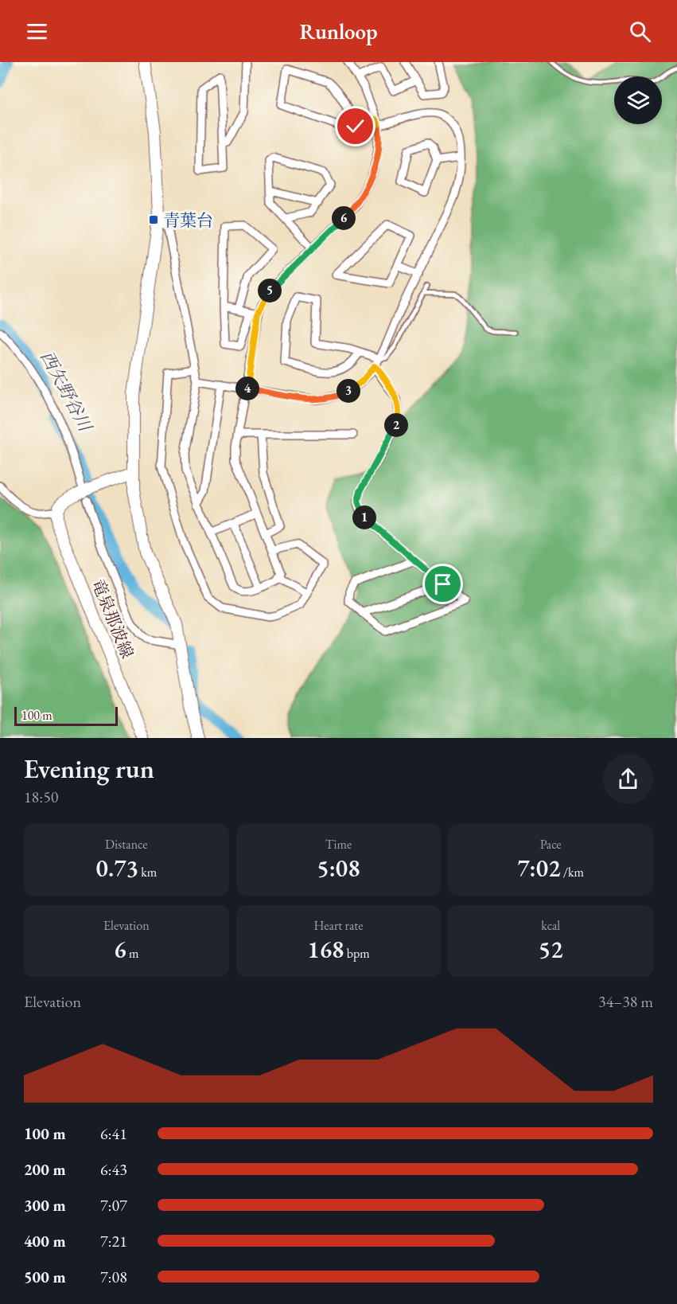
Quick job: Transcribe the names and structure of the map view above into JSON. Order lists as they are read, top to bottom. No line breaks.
{"streets":{"street":["竜泉那波線"]},"water":["西矢野谷川"],"places":{"transit":["青葉台"]},"scale_bar":"100 m","page":{"header":"Runloop","pins":["6","5","4","3","2","1"],"scale":"100 m","heading":["Evening run","18:50"],"stats":[["Distance","0.73 km"],["Time","5:08"],["Pace","7:02 /km"],["Elevation","6 m"],["Heart rate","168 bpm"],["kcal","52"]],"chart":["Elevation","34–38 m"],"list":[{"name":"100 m","note":"6:41"},{"name":"200 m","note":"6:43"},{"name":"300 m","note":"7:07"},{"name":"400 m","note":"7:21"},{"name":"500 m","note":"7:08"}]}}
